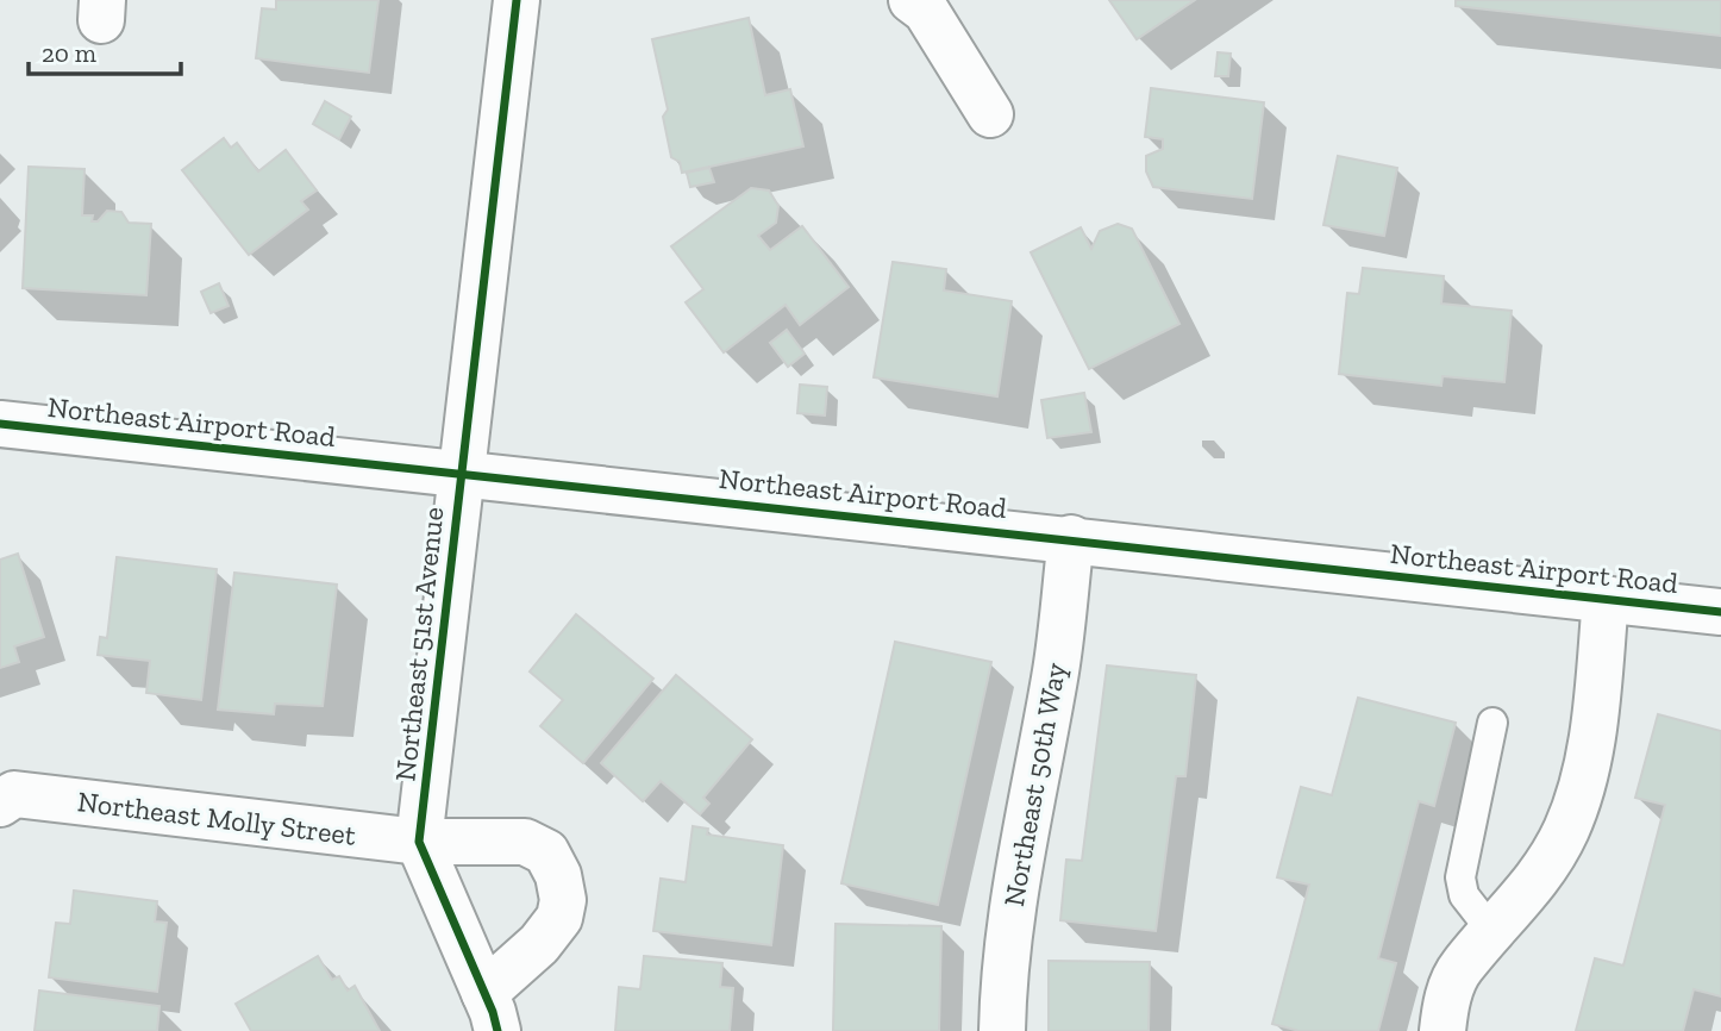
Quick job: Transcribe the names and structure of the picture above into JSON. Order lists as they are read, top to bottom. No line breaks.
{"streets":{"street":["Northeast Airport Road","Northeast 51st Avenue","Northeast 50th Way","Northeast Molly Street"]},"crossings":[["Northeast Airport Road","Northeast 51st Avenue"],["Northeast Airport Road","Northeast 50th Way"],["Northeast 51st Avenue","Northeast Molly Street"]],"scale_bar":"20 m"}
